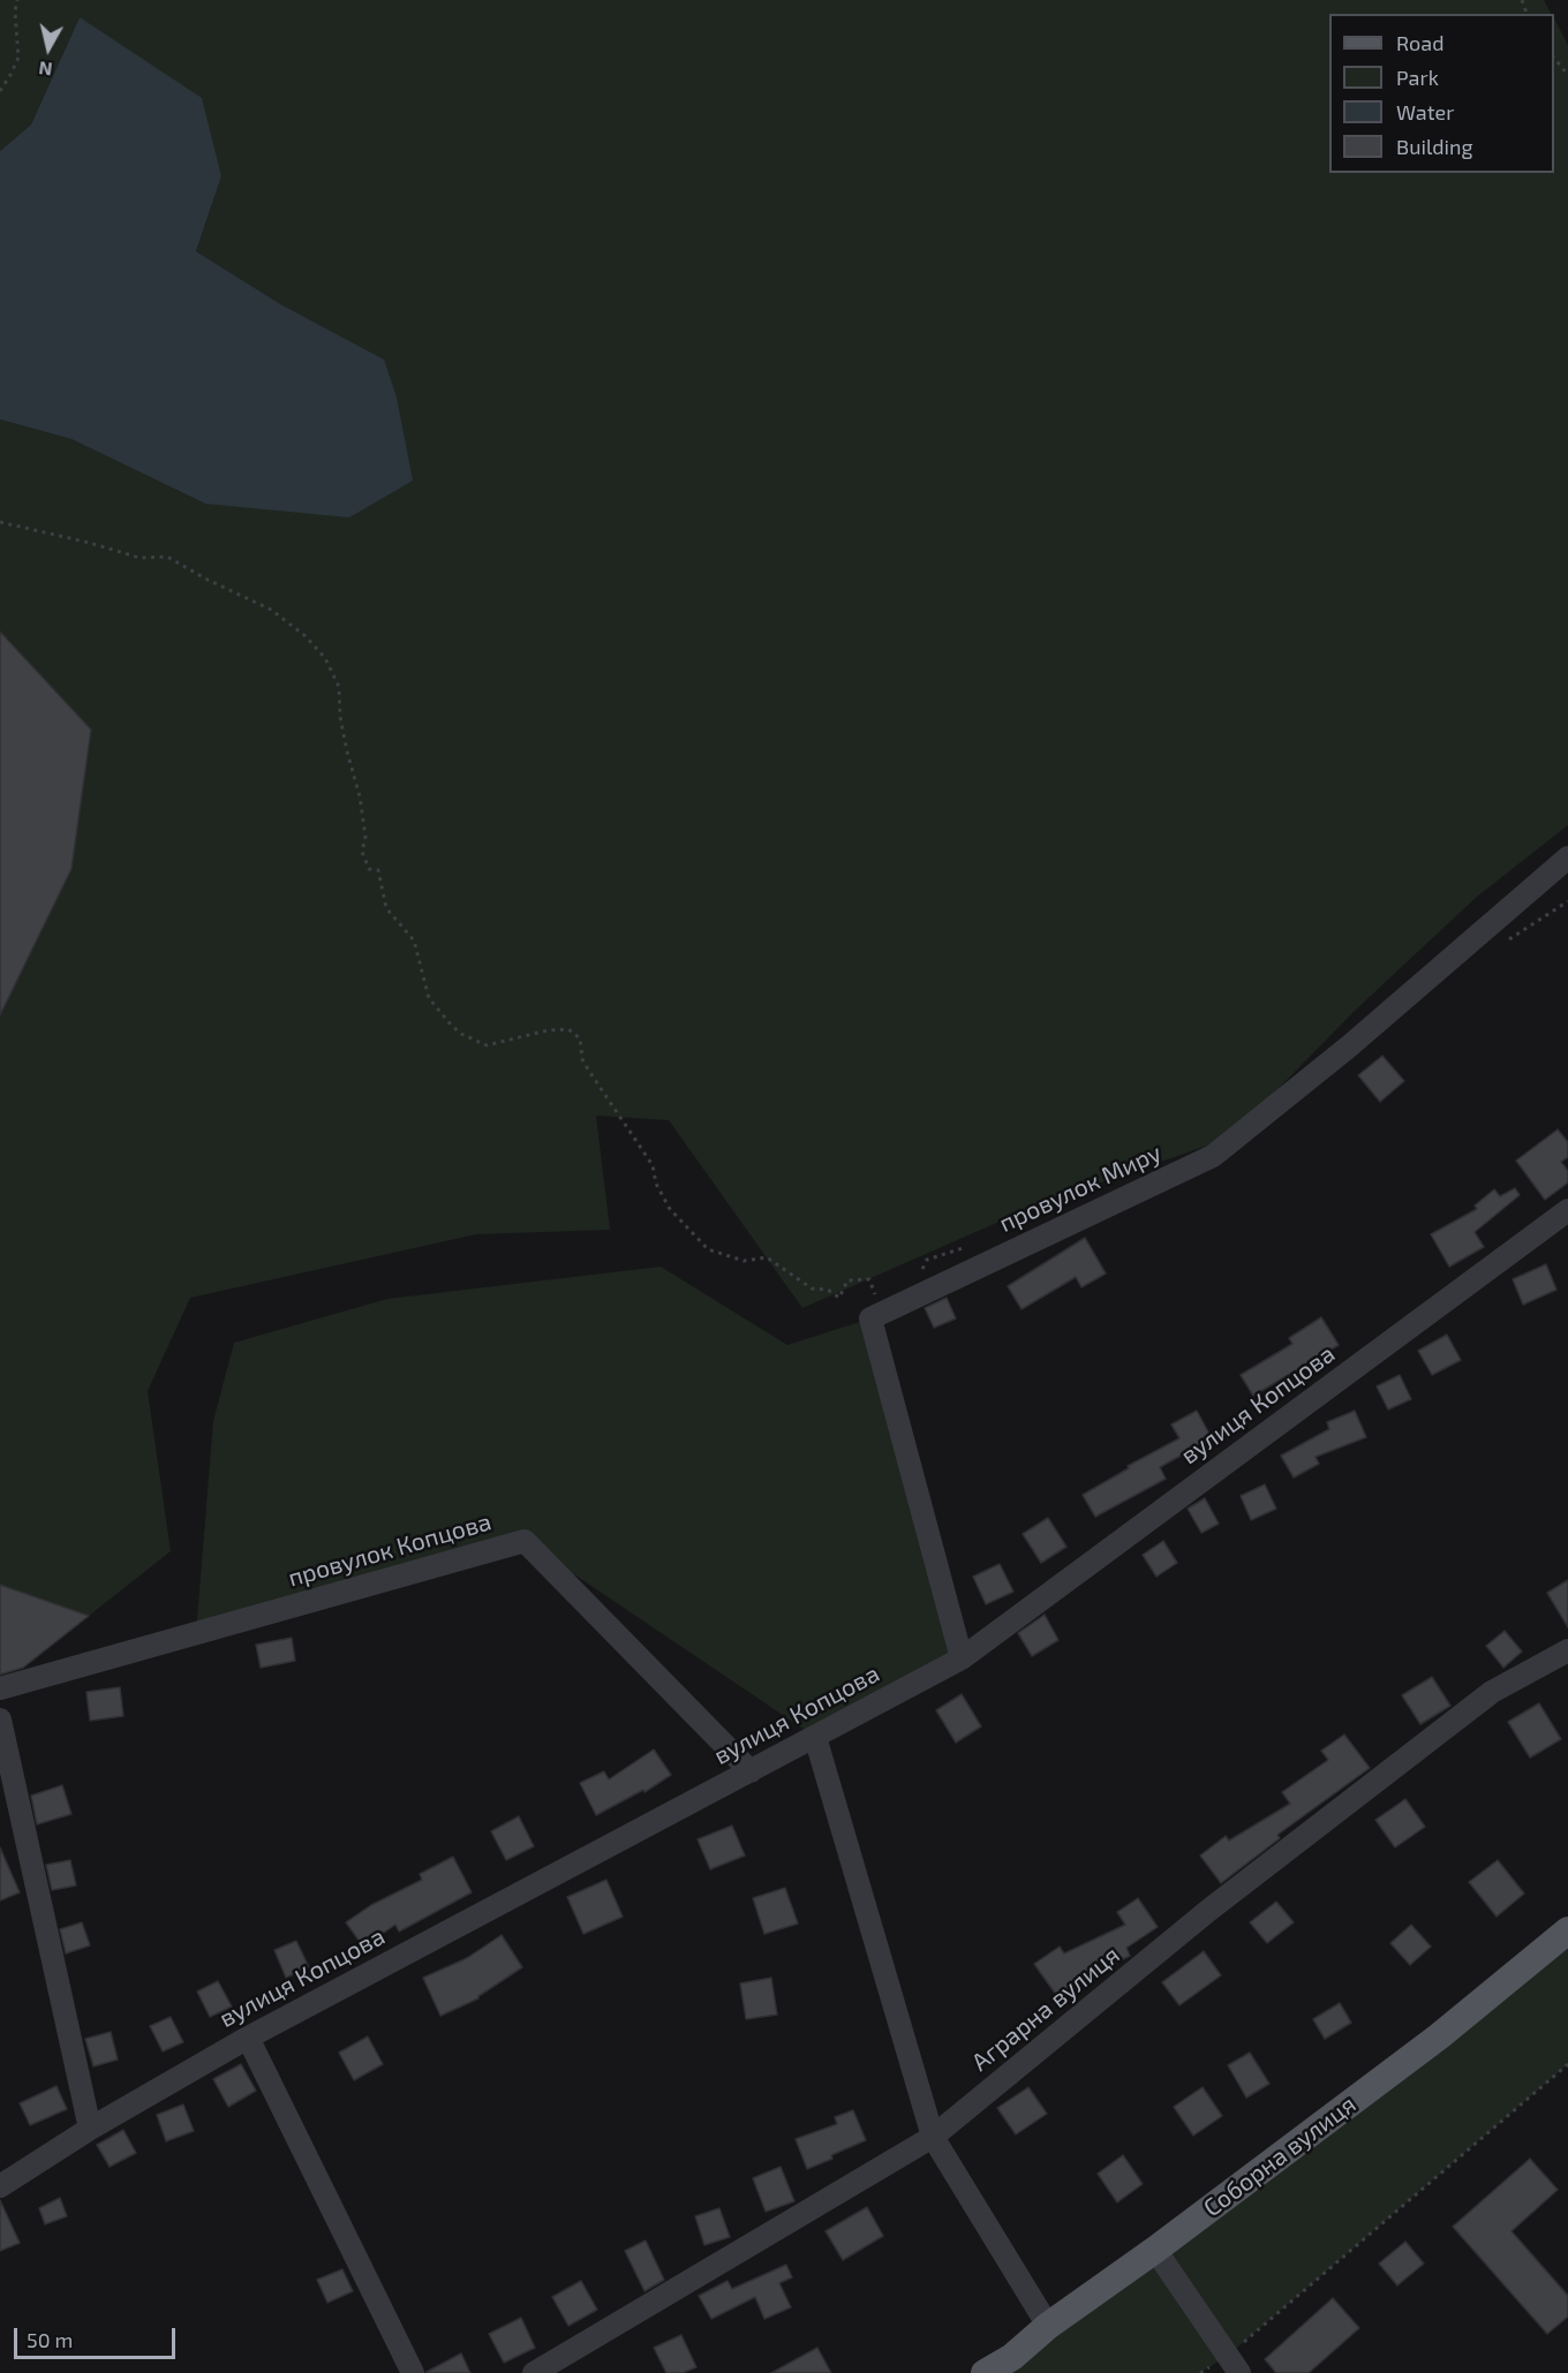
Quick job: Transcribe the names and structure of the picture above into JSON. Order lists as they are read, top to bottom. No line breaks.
{"streets":{"main road":["Соборна вулиця"],"street":["провулок Миру","вулиця Копцова","провулок Копцова","Аграрна вулиця"]},"crossings":[["провулок Миру","вулиця Копцова"],["вулиця Копцова","провулок Копцова"]],"legend":["Road","Park","Water","Building"],"scale_bar":"50 m","north":"bottom"}
